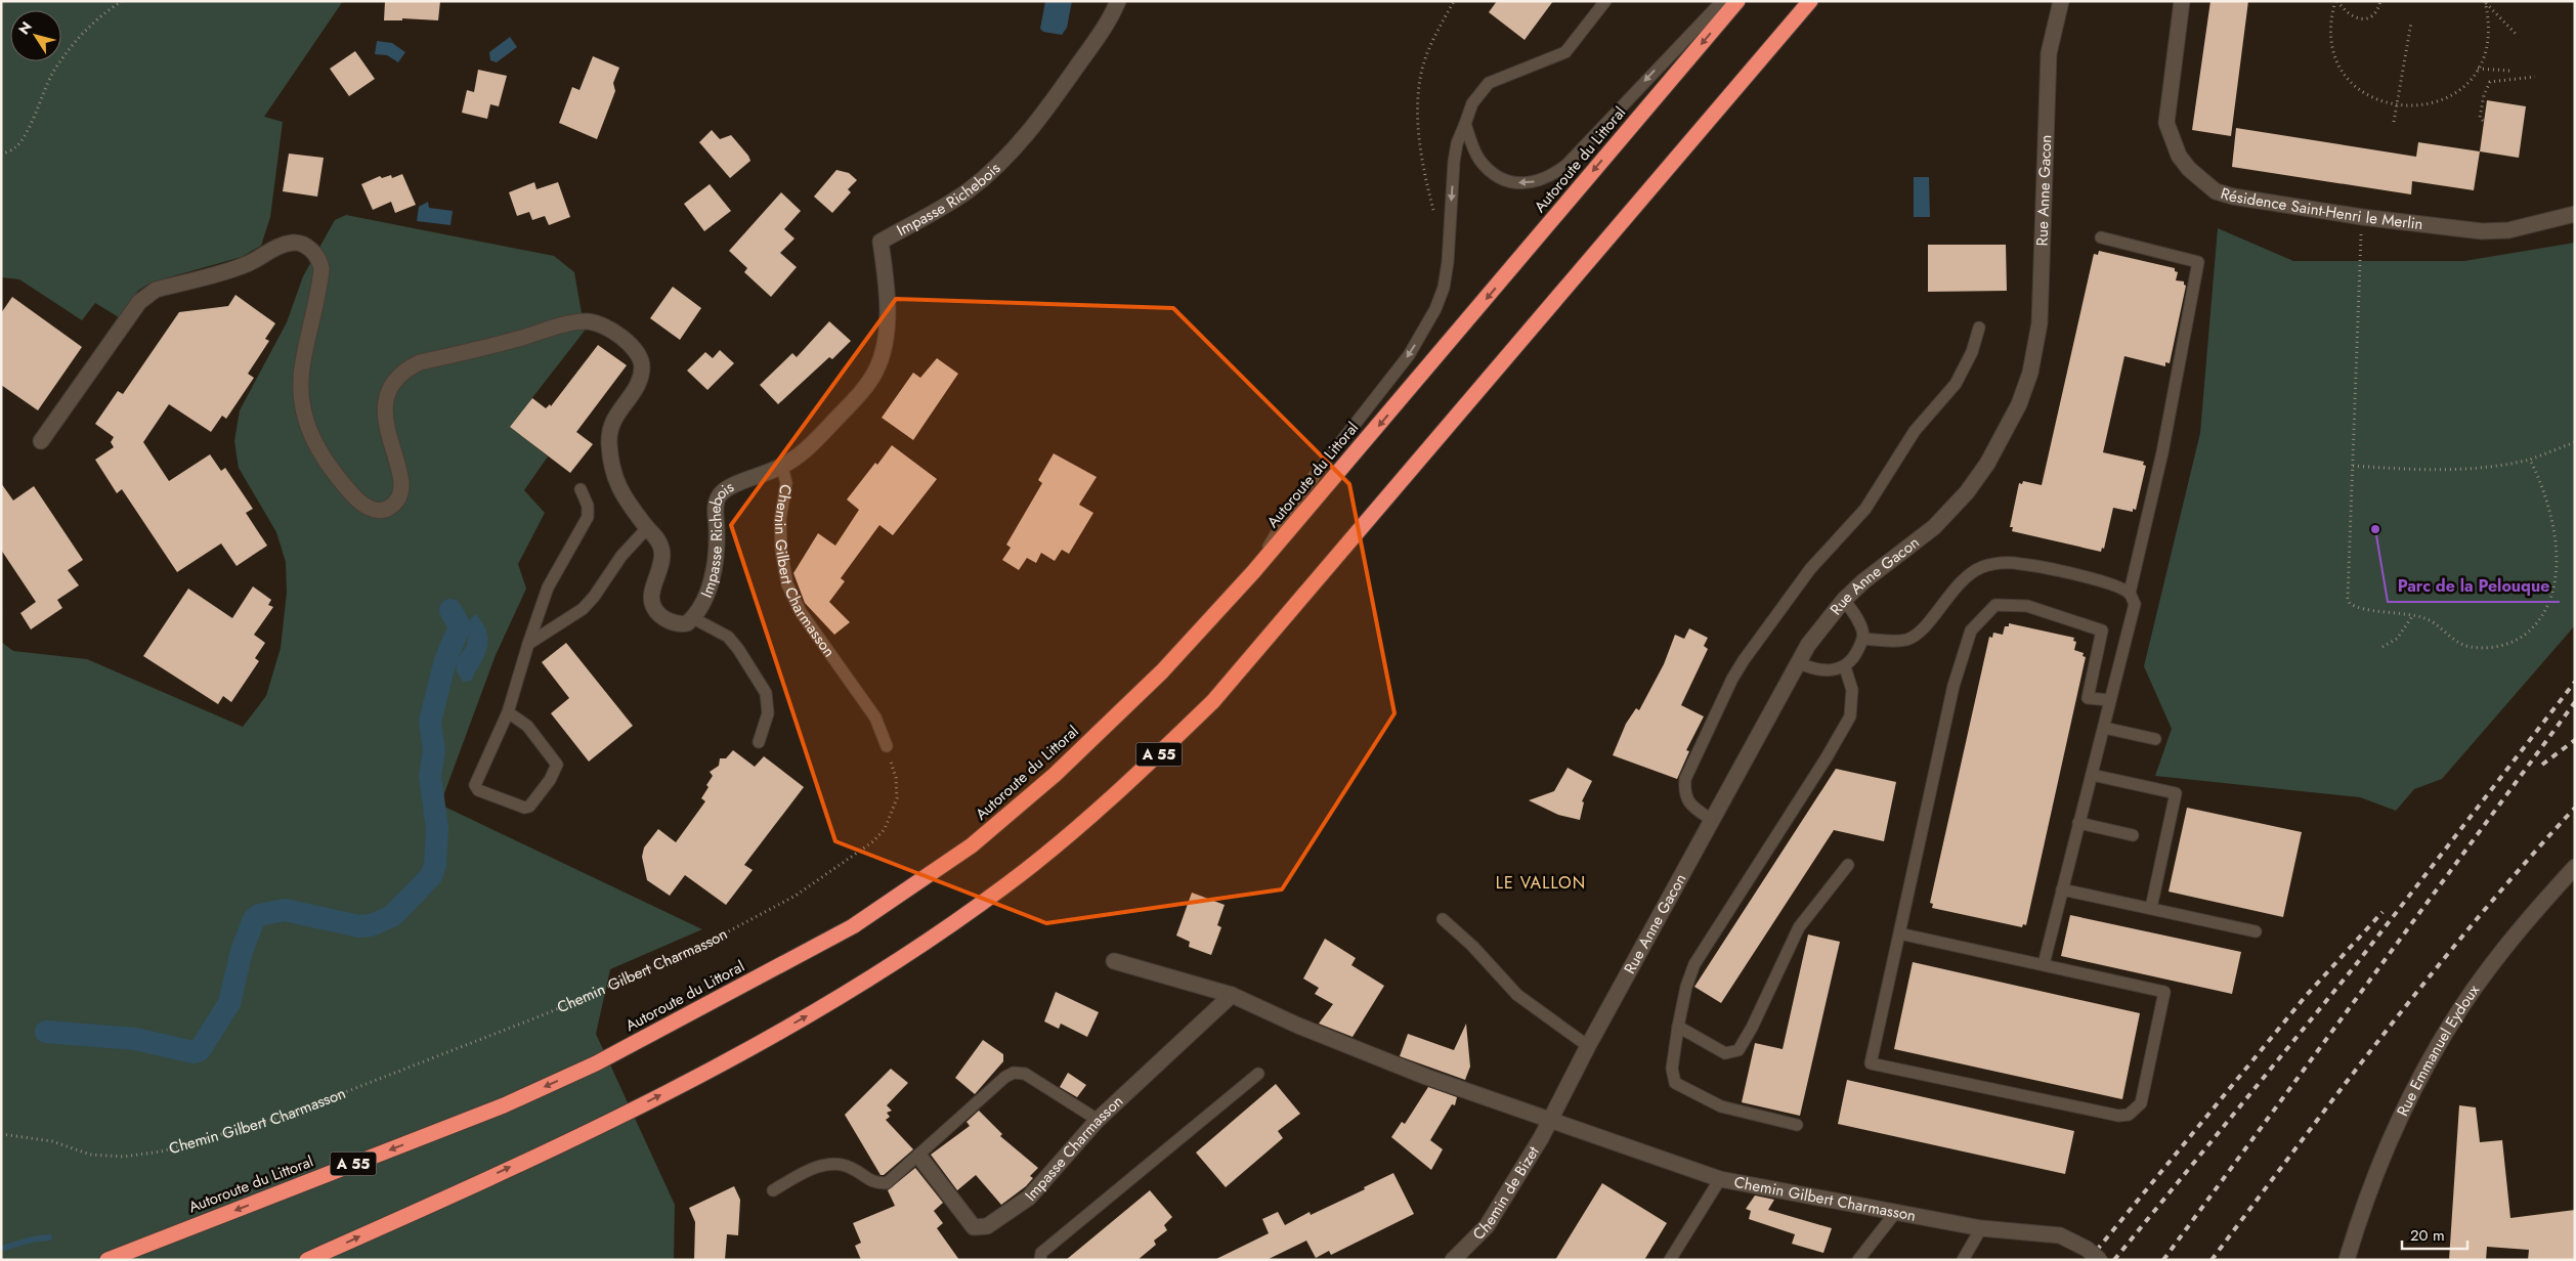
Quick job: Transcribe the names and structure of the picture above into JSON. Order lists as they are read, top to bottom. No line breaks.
{"streets":{"highway":["Autoroute du Littoral","A 55"],"street":["Rue Anne Gacon","Impasse Richebois","Résidence Saint-Henri le Merlin","Chemin Gilbert Charmasson","Rue Emmanuel Eydoux","Impasse Charmasson","Chemin de Bizet"]},"crossings":[["Rue Anne Gacon","Chemin Gilbert Charmasson"],["Rue Anne Gacon","Chemin de Bizet"],["Impasse Richebois","Chemin Gilbert Charmasson"],["Chemin Gilbert Charmasson","Impasse Charmasson"],["Chemin Gilbert Charmasson","Chemin de Bizet"]],"districts":["LE VALLON"],"places":["Parc de la Pelouque"],"scale_bar":"20 m","north":"top left"}
